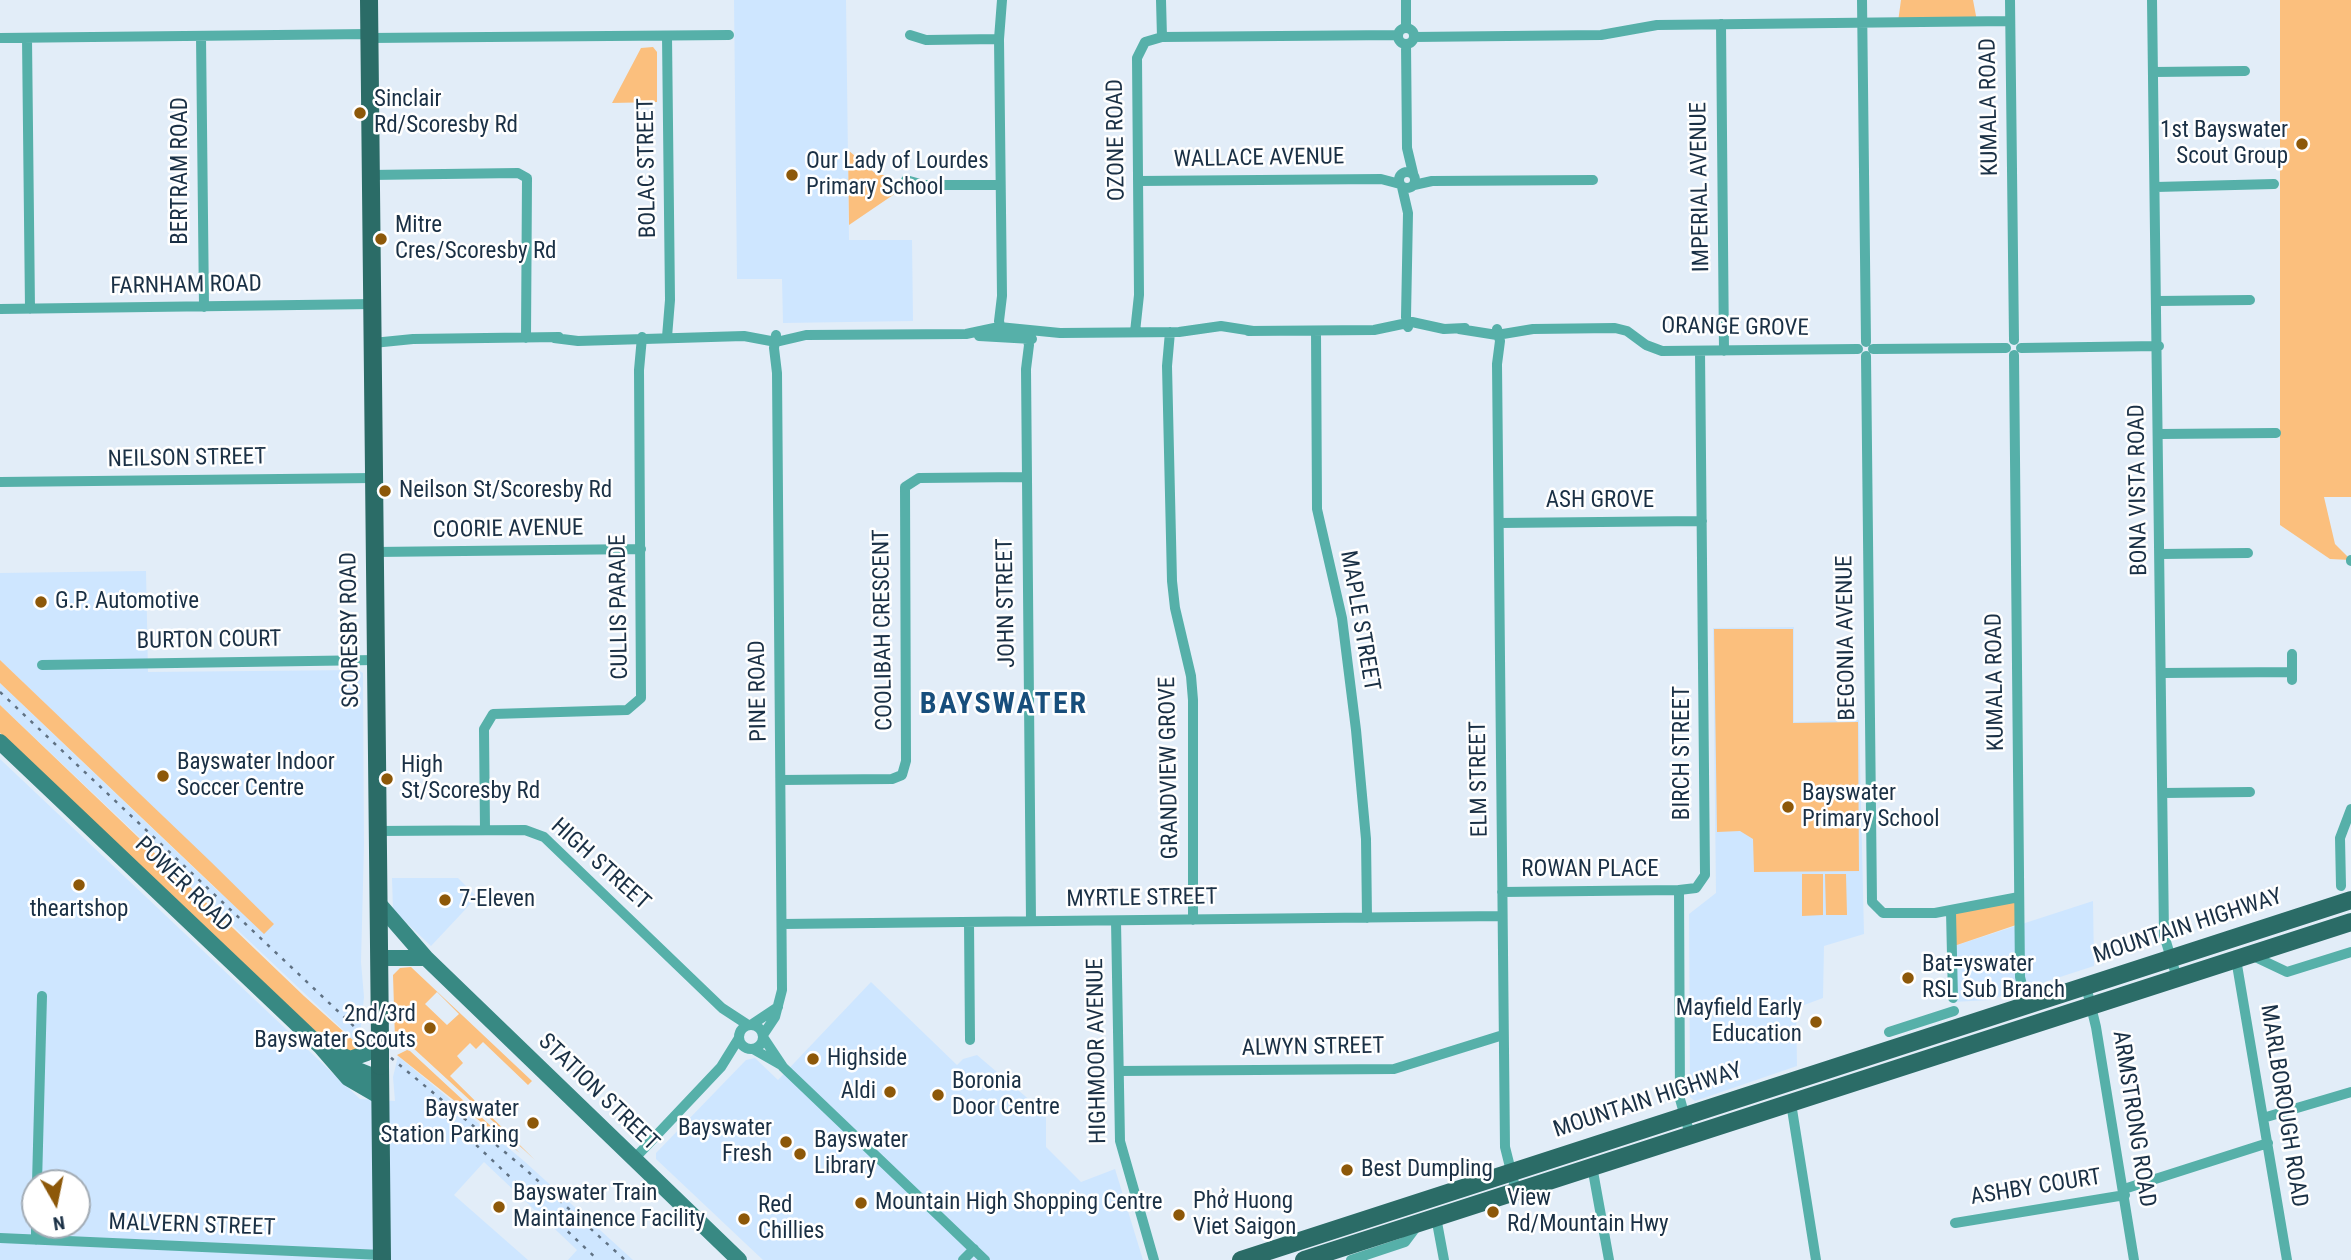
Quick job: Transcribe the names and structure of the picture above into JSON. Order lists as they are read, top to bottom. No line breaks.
{"streets":{"main road":["SCORESBY ROAD","POWER ROAD","MOUNTAIN HIGHWAY","STATION STREET"],"street":["KUMALA ROAD","OZONE ROAD","WALLACE AVENUE","BOLAC STREET","BERTRAM ROAD","IMPERIAL AVENUE","FARNHAM ROAD","ORANGE GROVE","NEILSON STREET","BONA VISTA ROAD","ASH GROVE","COORIE AVENUE","JOHN STREET","CULLIS PARADE","MAPLE STREET","COOLIBAH CRESCENT","BEGONIA AVENUE","BURTON COURT","PINE ROAD","BIRCH STREET","GRANDVIEW GROVE","ELM STREET","HIGH STREET","ROWAN PLACE","MYRTLE STREET","ALWYN STREET","HIGHMOOR AVENUE","MARLBOROUGH ROAD","ARMSTRONG ROAD","ASHBY COURT","MALVERN STREET"]},"crossings":[["KUMALA ROAD","ORANGE GROVE"],["KUMALA ROAD","MOUNTAIN HIGHWAY"],["OZONE ROAD","WALLACE AVENUE"],["OZONE ROAD","ORANGE GROVE"],["BOLAC STREET","ORANGE GROVE"],["BERTRAM ROAD","FARNHAM ROAD"],["IMPERIAL AVENUE","ORANGE GROVE"],["FARNHAM ROAD","SCORESBY ROAD"],["ORANGE GROVE","BONA VISTA ROAD"],["ORANGE GROVE","JOHN STREET"],["ORANGE GROVE","CULLIS PARADE"],["ORANGE GROVE","MAPLE STREET"],["ORANGE GROVE","SCORESBY ROAD"],["ORANGE GROVE","BEGONIA AVENUE"],["ORANGE GROVE","PINE ROAD"],["ORANGE GROVE","BIRCH STREET"],["ORANGE GROVE","GRANDVIEW GROVE"],["ORANGE GROVE","ELM STREET"],["NEILSON STREET","SCORESBY ROAD"],["BONA VISTA ROAD","MOUNTAIN HIGHWAY"],["ASH GROVE","BIRCH STREET"],["ASH GROVE","ELM STREET"],["COORIE AVENUE","CULLIS PARADE"],["COORIE AVENUE","SCORESBY ROAD"],["JOHN STREET","COOLIBAH CRESCENT"],["JOHN STREET","MYRTLE STREET"],["CULLIS PARADE","HIGH STREET"],["MAPLE STREET","MYRTLE STREET"],["SCORESBY ROAD","BURTON COURT"],["SCORESBY ROAD","HIGH STREET"],["SCORESBY ROAD","POWER ROAD"],["SCORESBY ROAD","STATION STREET"],["SCORESBY ROAD","MALVERN STREET"],["COOLIBAH CRESCENT","PINE ROAD"],["PINE ROAD","HIGH STREET"],["PINE ROAD","MYRTLE STREET"],["BIRCH STREET","ROWAN PLACE"],["GRANDVIEW GROVE","MYRTLE STREET"],["ELM STREET","ROWAN PLACE"],["ELM STREET","MYRTLE STREET"],["ELM STREET","MOUNTAIN HIGHWAY"],["ELM STREET","ALWYN STREET"],["MYRTLE STREET","HIGHMOOR AVENUE"],["MOUNTAIN HIGHWAY","MARLBOROUGH ROAD"],["MOUNTAIN HIGHWAY","ARMSTRONG ROAD"],["ALWYN STREET","HIGHMOOR AVENUE"],["MARLBOROUGH ROAD","ASHBY COURT"],["ARMSTRONG ROAD","ASHBY COURT"]],"districts":["BAYSWATER"],"places":["Sinclair Rd/Scoresby Rd","1st Bayswater Scout Group","Our Lady of Lourdes Primary School","Mitre Cres/Scoresby Rd","Neilson St/Scoresby Rd","G.P. Automotive","Bayswater Indoor Soccer Centre","High St/Scoresby Rd","Bayswater Primary School","theartshop","7-Eleven","Bat=yswater RSL Sub Branch","Mayfield Early Education","2nd/3rd Bayswater Scouts","Highside","Aldi","Boronia Door Centre","Bayswater Station Parking","Bayswater Fresh","Bayswater Library","Best Dumpling","Mountain High Shopping Centre","Bayswater Train Maintainence Facility","View Rd/Mountain Hwy","Phở Huong Viet Saigon","Red Chillies"],"north":"bottom"}
